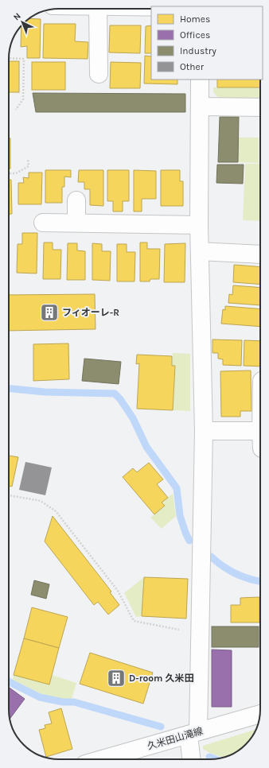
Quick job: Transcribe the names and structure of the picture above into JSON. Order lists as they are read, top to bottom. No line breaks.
{"streets":{"street":["久米田山滝線"]},"places":{"building":["フィオーレ-R","D-room 久米田"]},"legend":["Homes","Offices","Industry","Other"],"north":"top left"}
